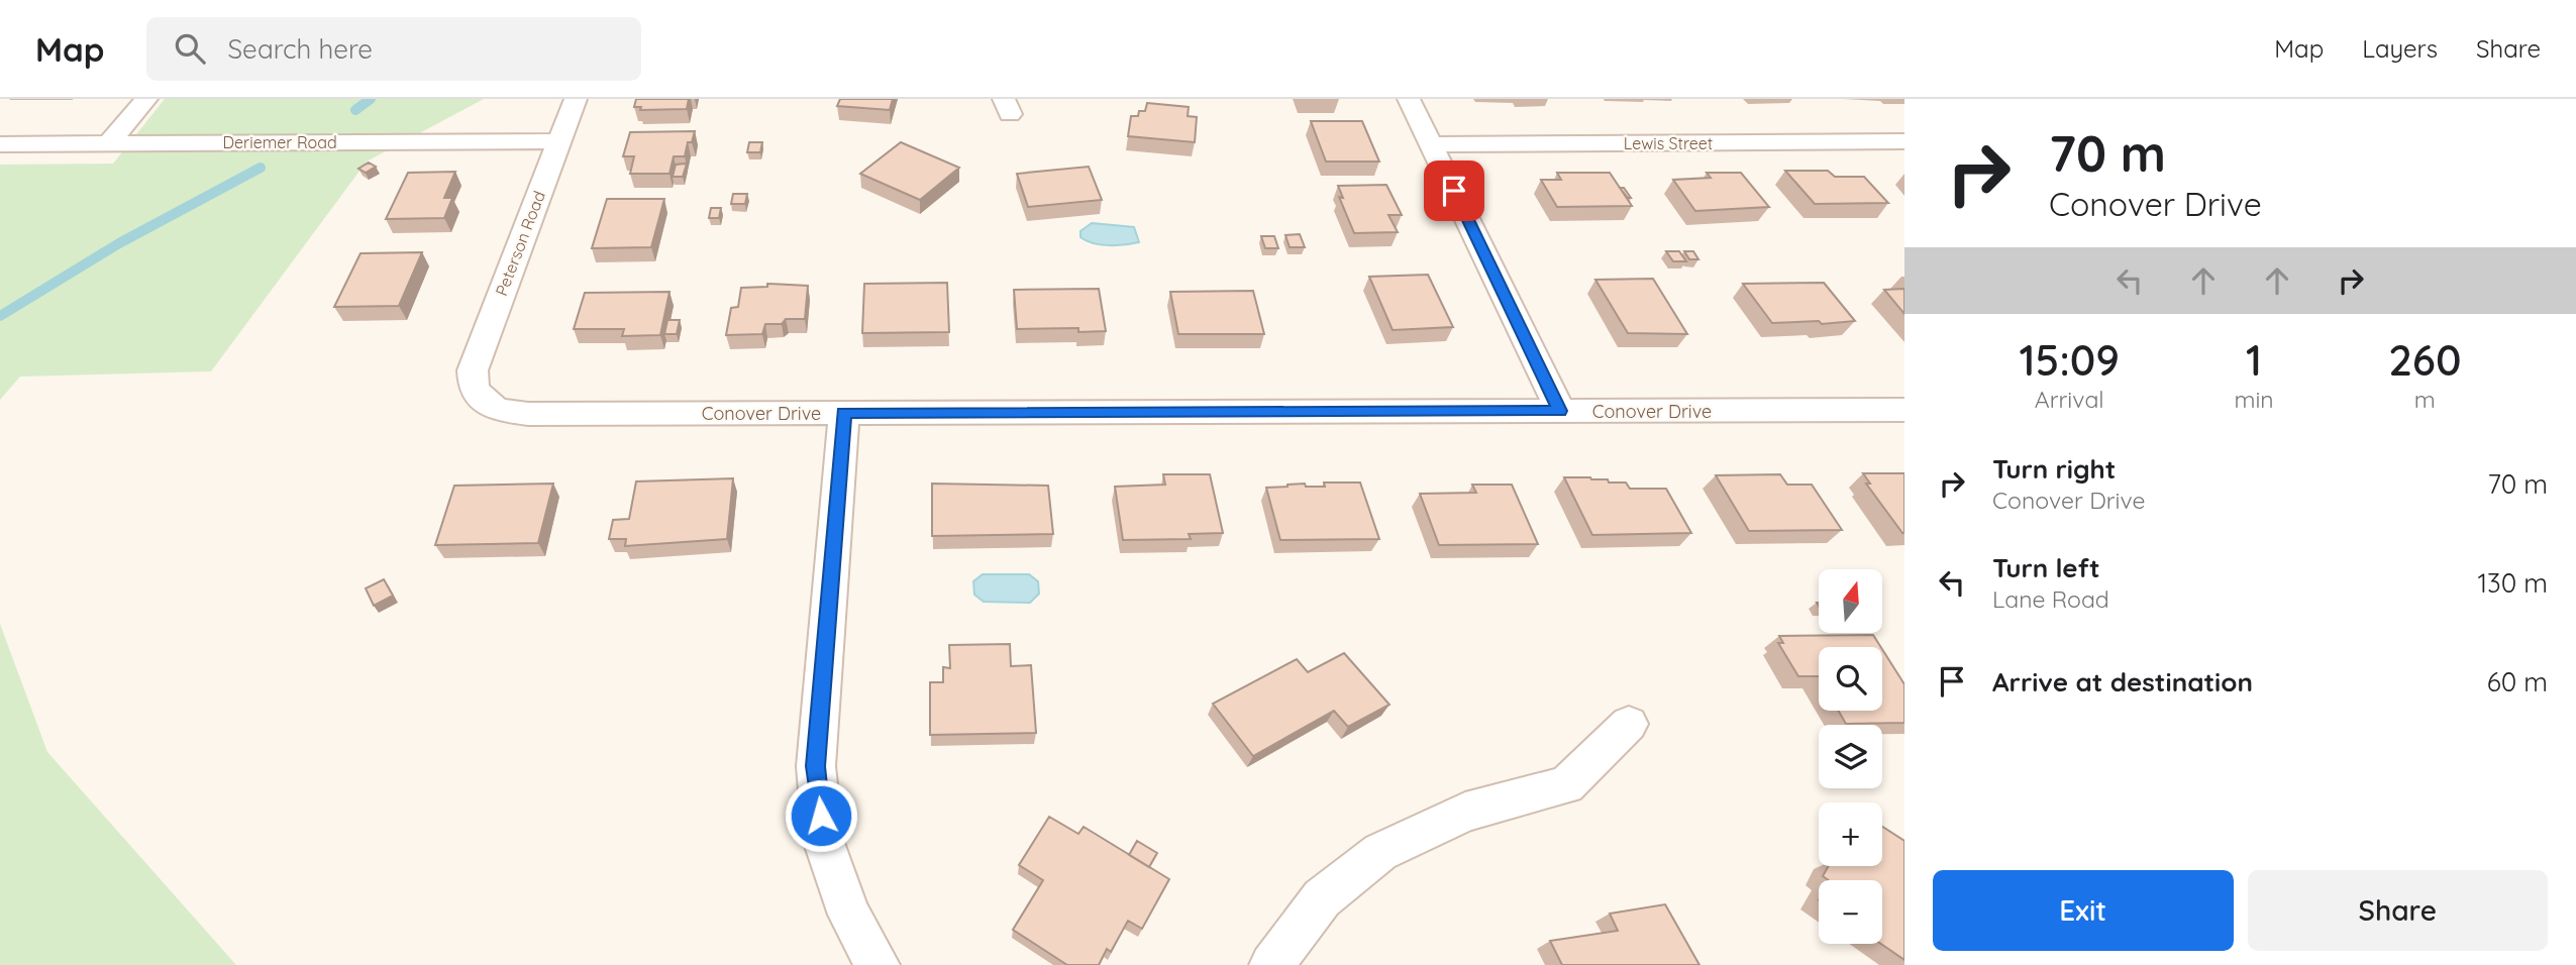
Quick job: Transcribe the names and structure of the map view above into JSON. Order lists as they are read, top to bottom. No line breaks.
{"streets":{"street":["Deriemer Road","Lewis Street","Peterson Road","Conover Drive"]},"crossings":[["Deriemer Road","Peterson Road"],["Peterson Road","Conover Drive"]],"north":"top","page":{"header":"Map","search":"Search here","nav":["Map","Layers","Share"],"turn":["70 m","Conover Drive"],"eta":["15:09","Arrival","1","min","260","m"],"list":[{"name":"Turn right","note":"Conover Drive","value":"70 m"},{"name":"Turn left","note":"Lane Road","value":"130 m"},{"name":"Arrive at destination","value":"60 m"}],"map_buttons":["+","−"],"buttons":["Exit","Share"]}}
